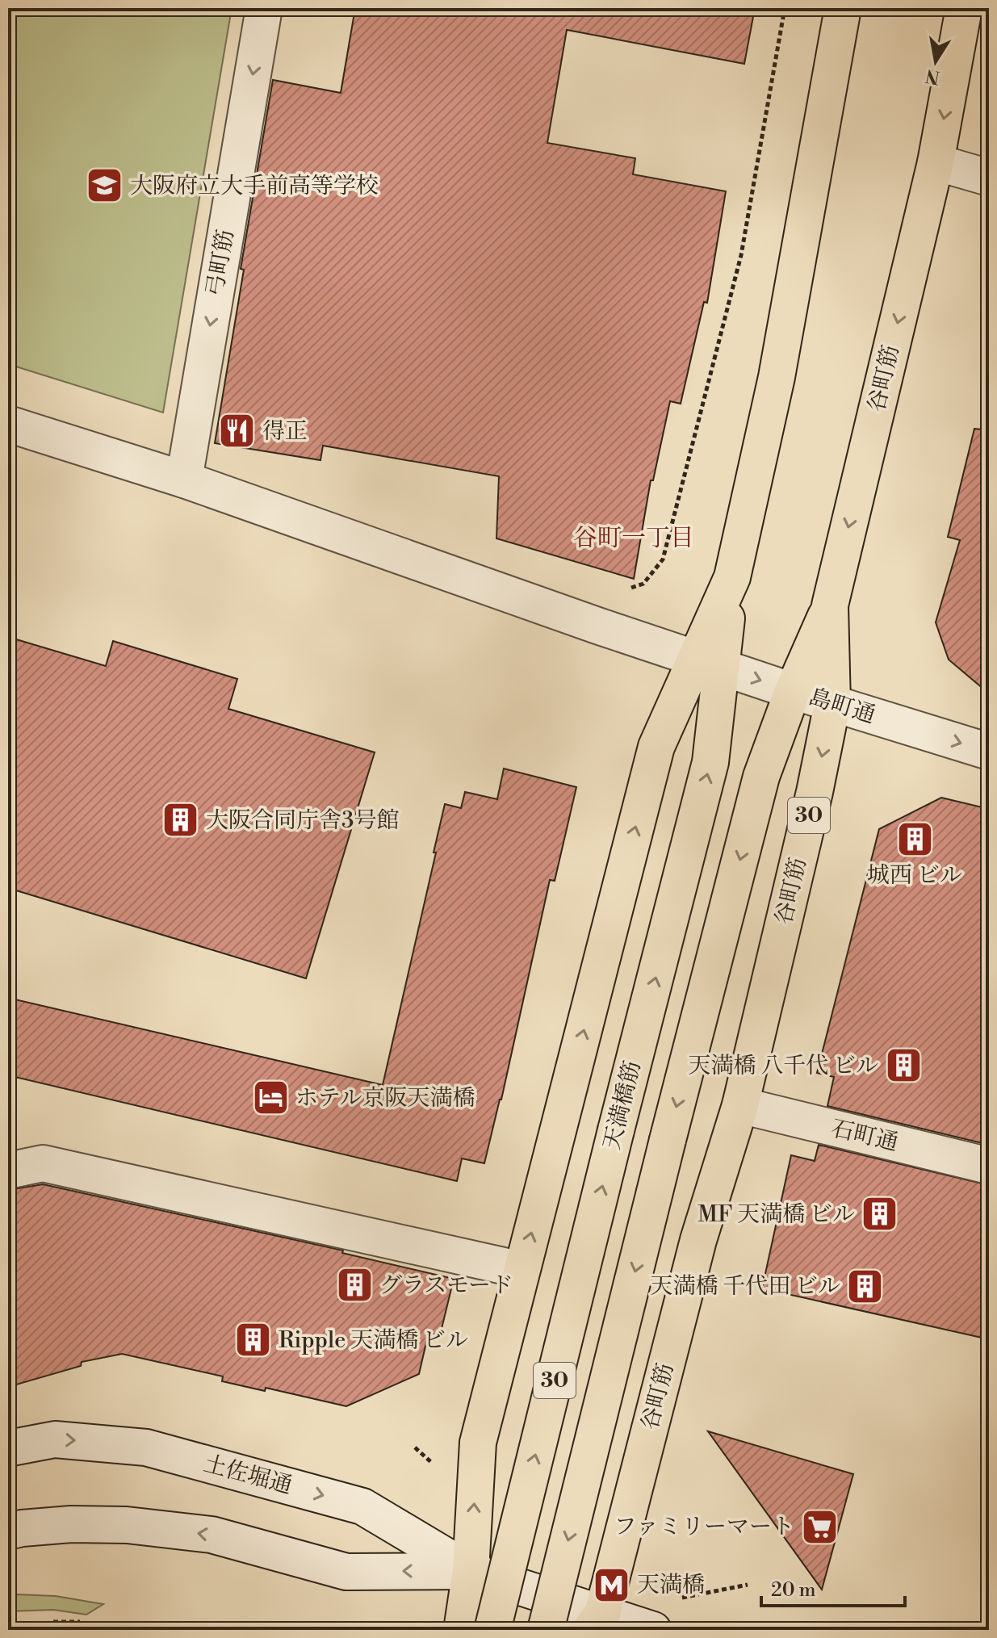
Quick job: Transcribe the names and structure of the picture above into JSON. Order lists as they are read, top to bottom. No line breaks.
{"streets":{"main road":["谷町筋","30","天満橋筋"],"street":["弓町筋","島町通","石町通","土佐堀通"]},"crossings":[["弓町筋","島町通"],["谷町筋","島町通"],["谷町筋","30"],["谷町筋","石町通"],["谷町筋","土佐堀通"],["島町通","30"],["島町通","天満橋筋"],["30","天満橋筋"],["30","土佐堀通"]],"one_way":["弓町筋"],"districts":["谷町一丁目"],"places":{"school or university":["大阪府立大手前高等学校"],"restaurant":["得正"],"building":["大阪合同庁舎3号館","城西 ビル","天満橋 八千代 ビル","MF 天満橋 ビル","グラスモード","天満橋 千代田 ビル","Ripple 天満橋 ビル"],"hotel":["ホテル京阪天満橋"],"supermarket":["ファミリーマート"],"metro station":["天満橋"]},"scale_bar":"20 m","north":"bottom"}
